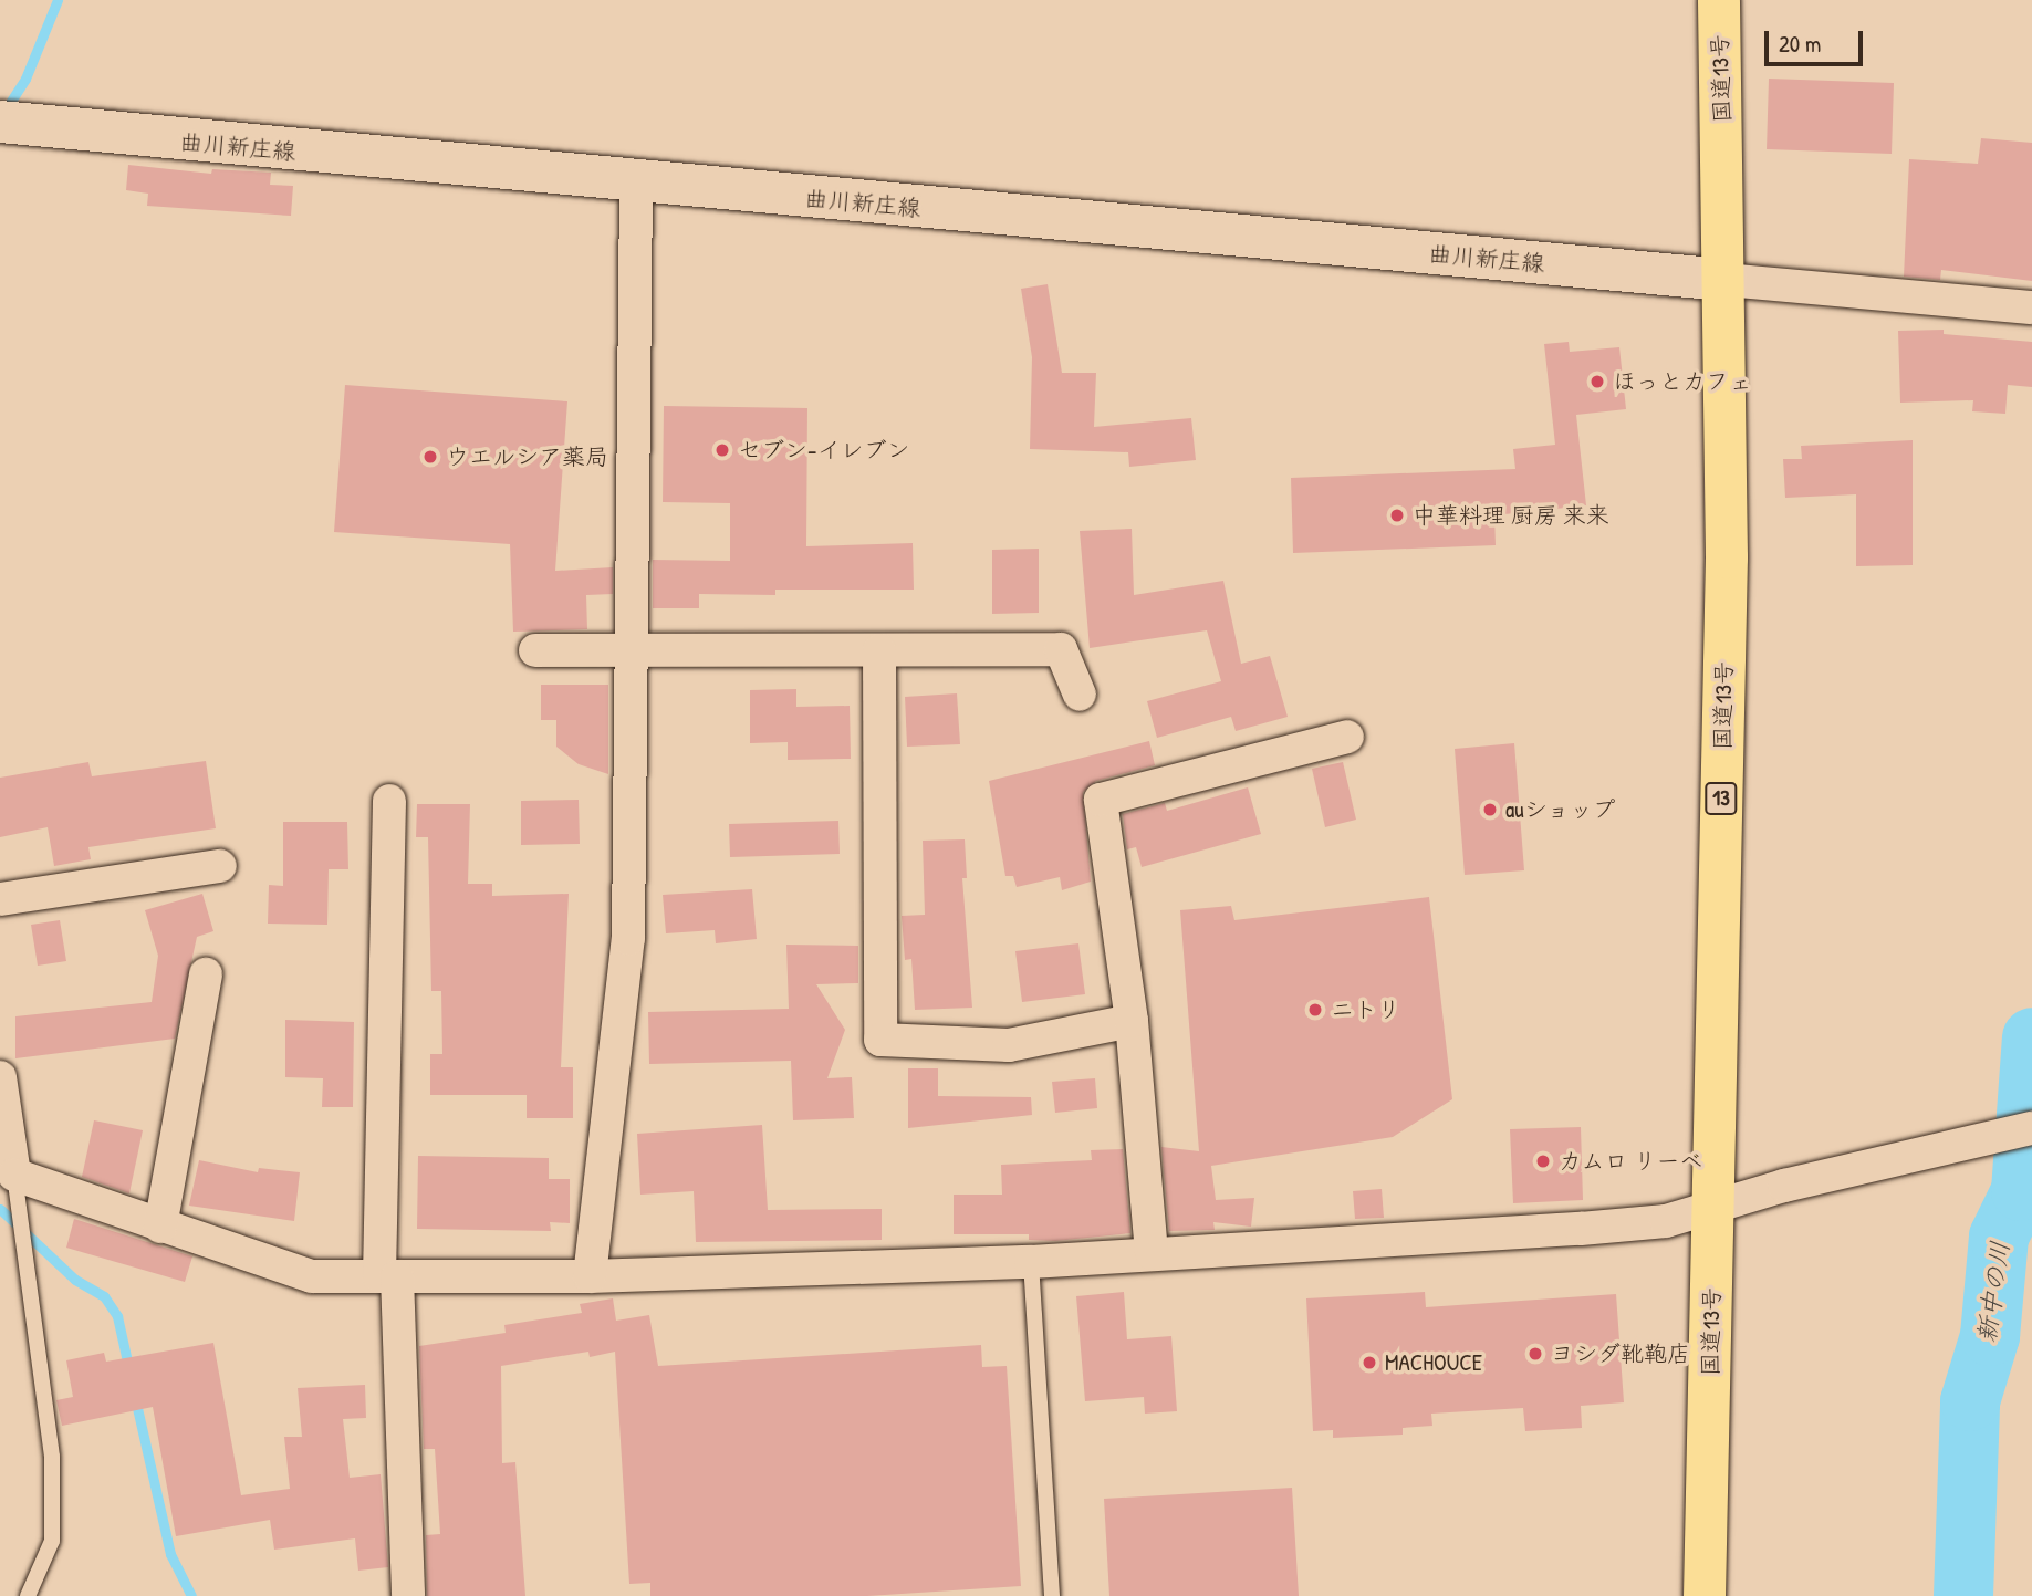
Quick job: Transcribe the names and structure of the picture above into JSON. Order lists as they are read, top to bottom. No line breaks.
{"streets":{"highway":["国道13号","13"],"main road":["曲川新庄線"]},"crossings":[["国道13号","曲川新庄線"]],"water":["新中の川"],"places":["ほっとカフェ","セブン-イレブン","ウエルシア薬局","中華料理 厨房 来来","auショップ","ニトリ","カムロ リーベ","ヨシダ靴鞄店","MACHOUCE"],"scale_bar":"20 m"}
